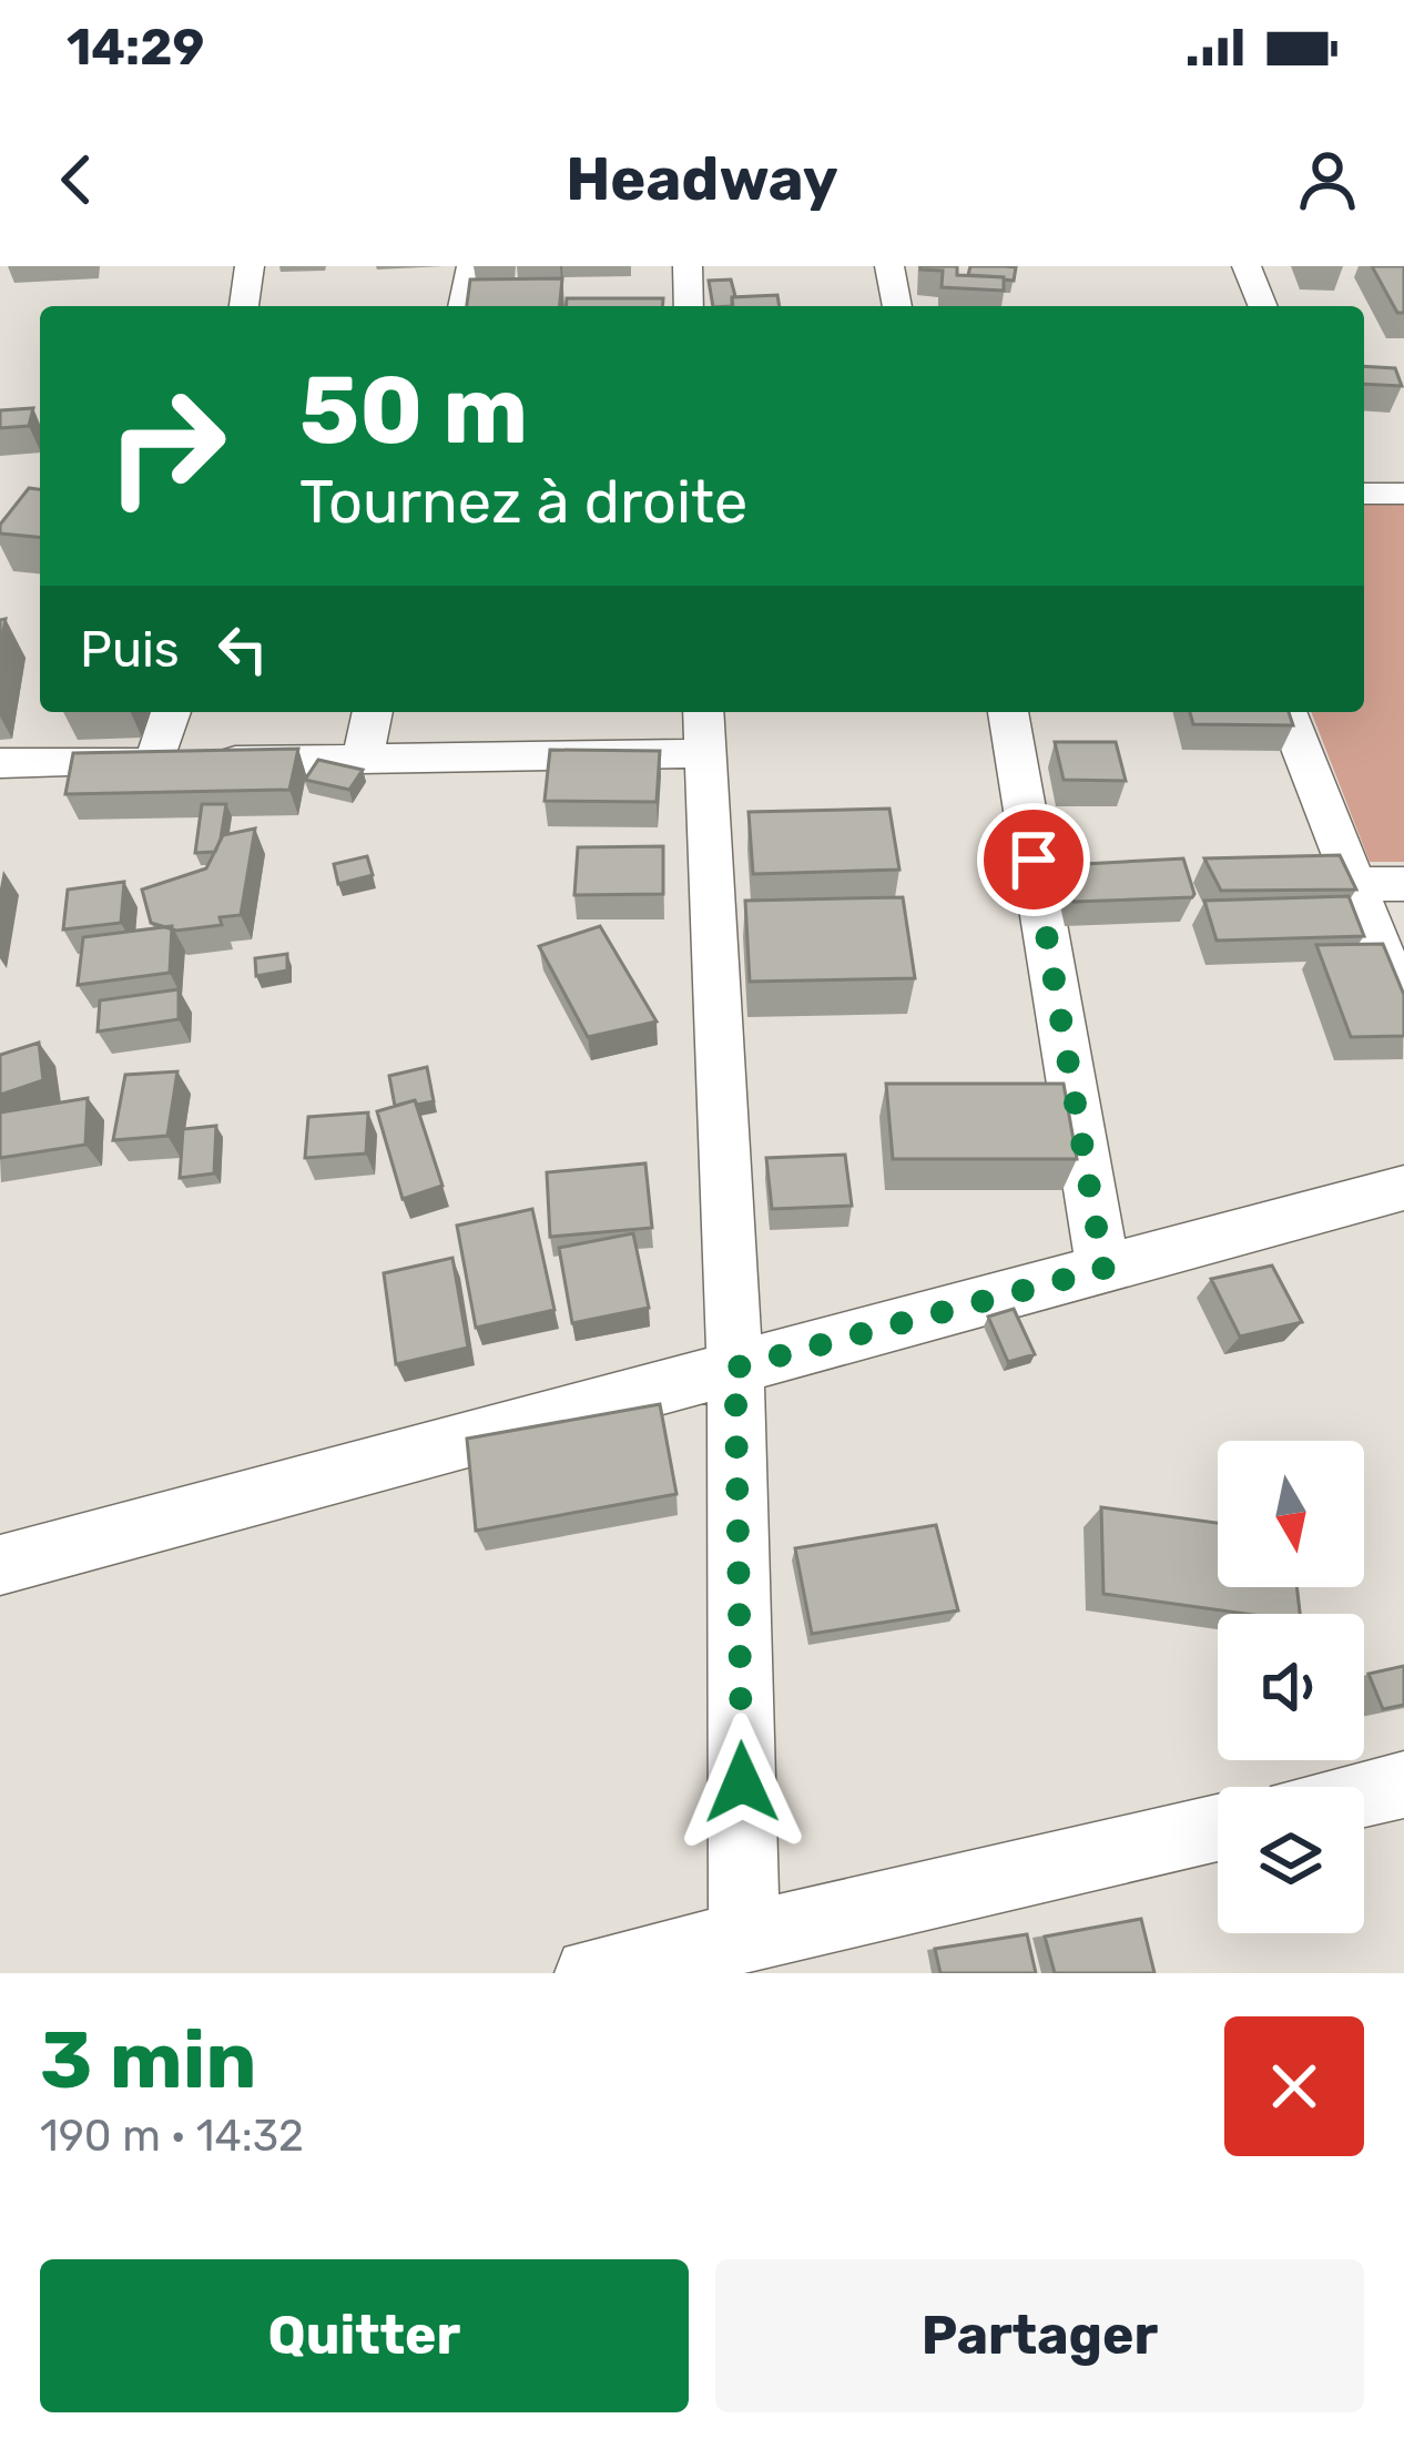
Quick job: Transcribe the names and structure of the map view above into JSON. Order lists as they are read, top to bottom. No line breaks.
{"north":"bottom","page":{"status":"14:29","header":"Headway","turn":["50 m","Tournez à droite"],"then":"Puis","heading":["3 min","190 m · 14:32"],"buttons":["Quitter","Partager"]}}
